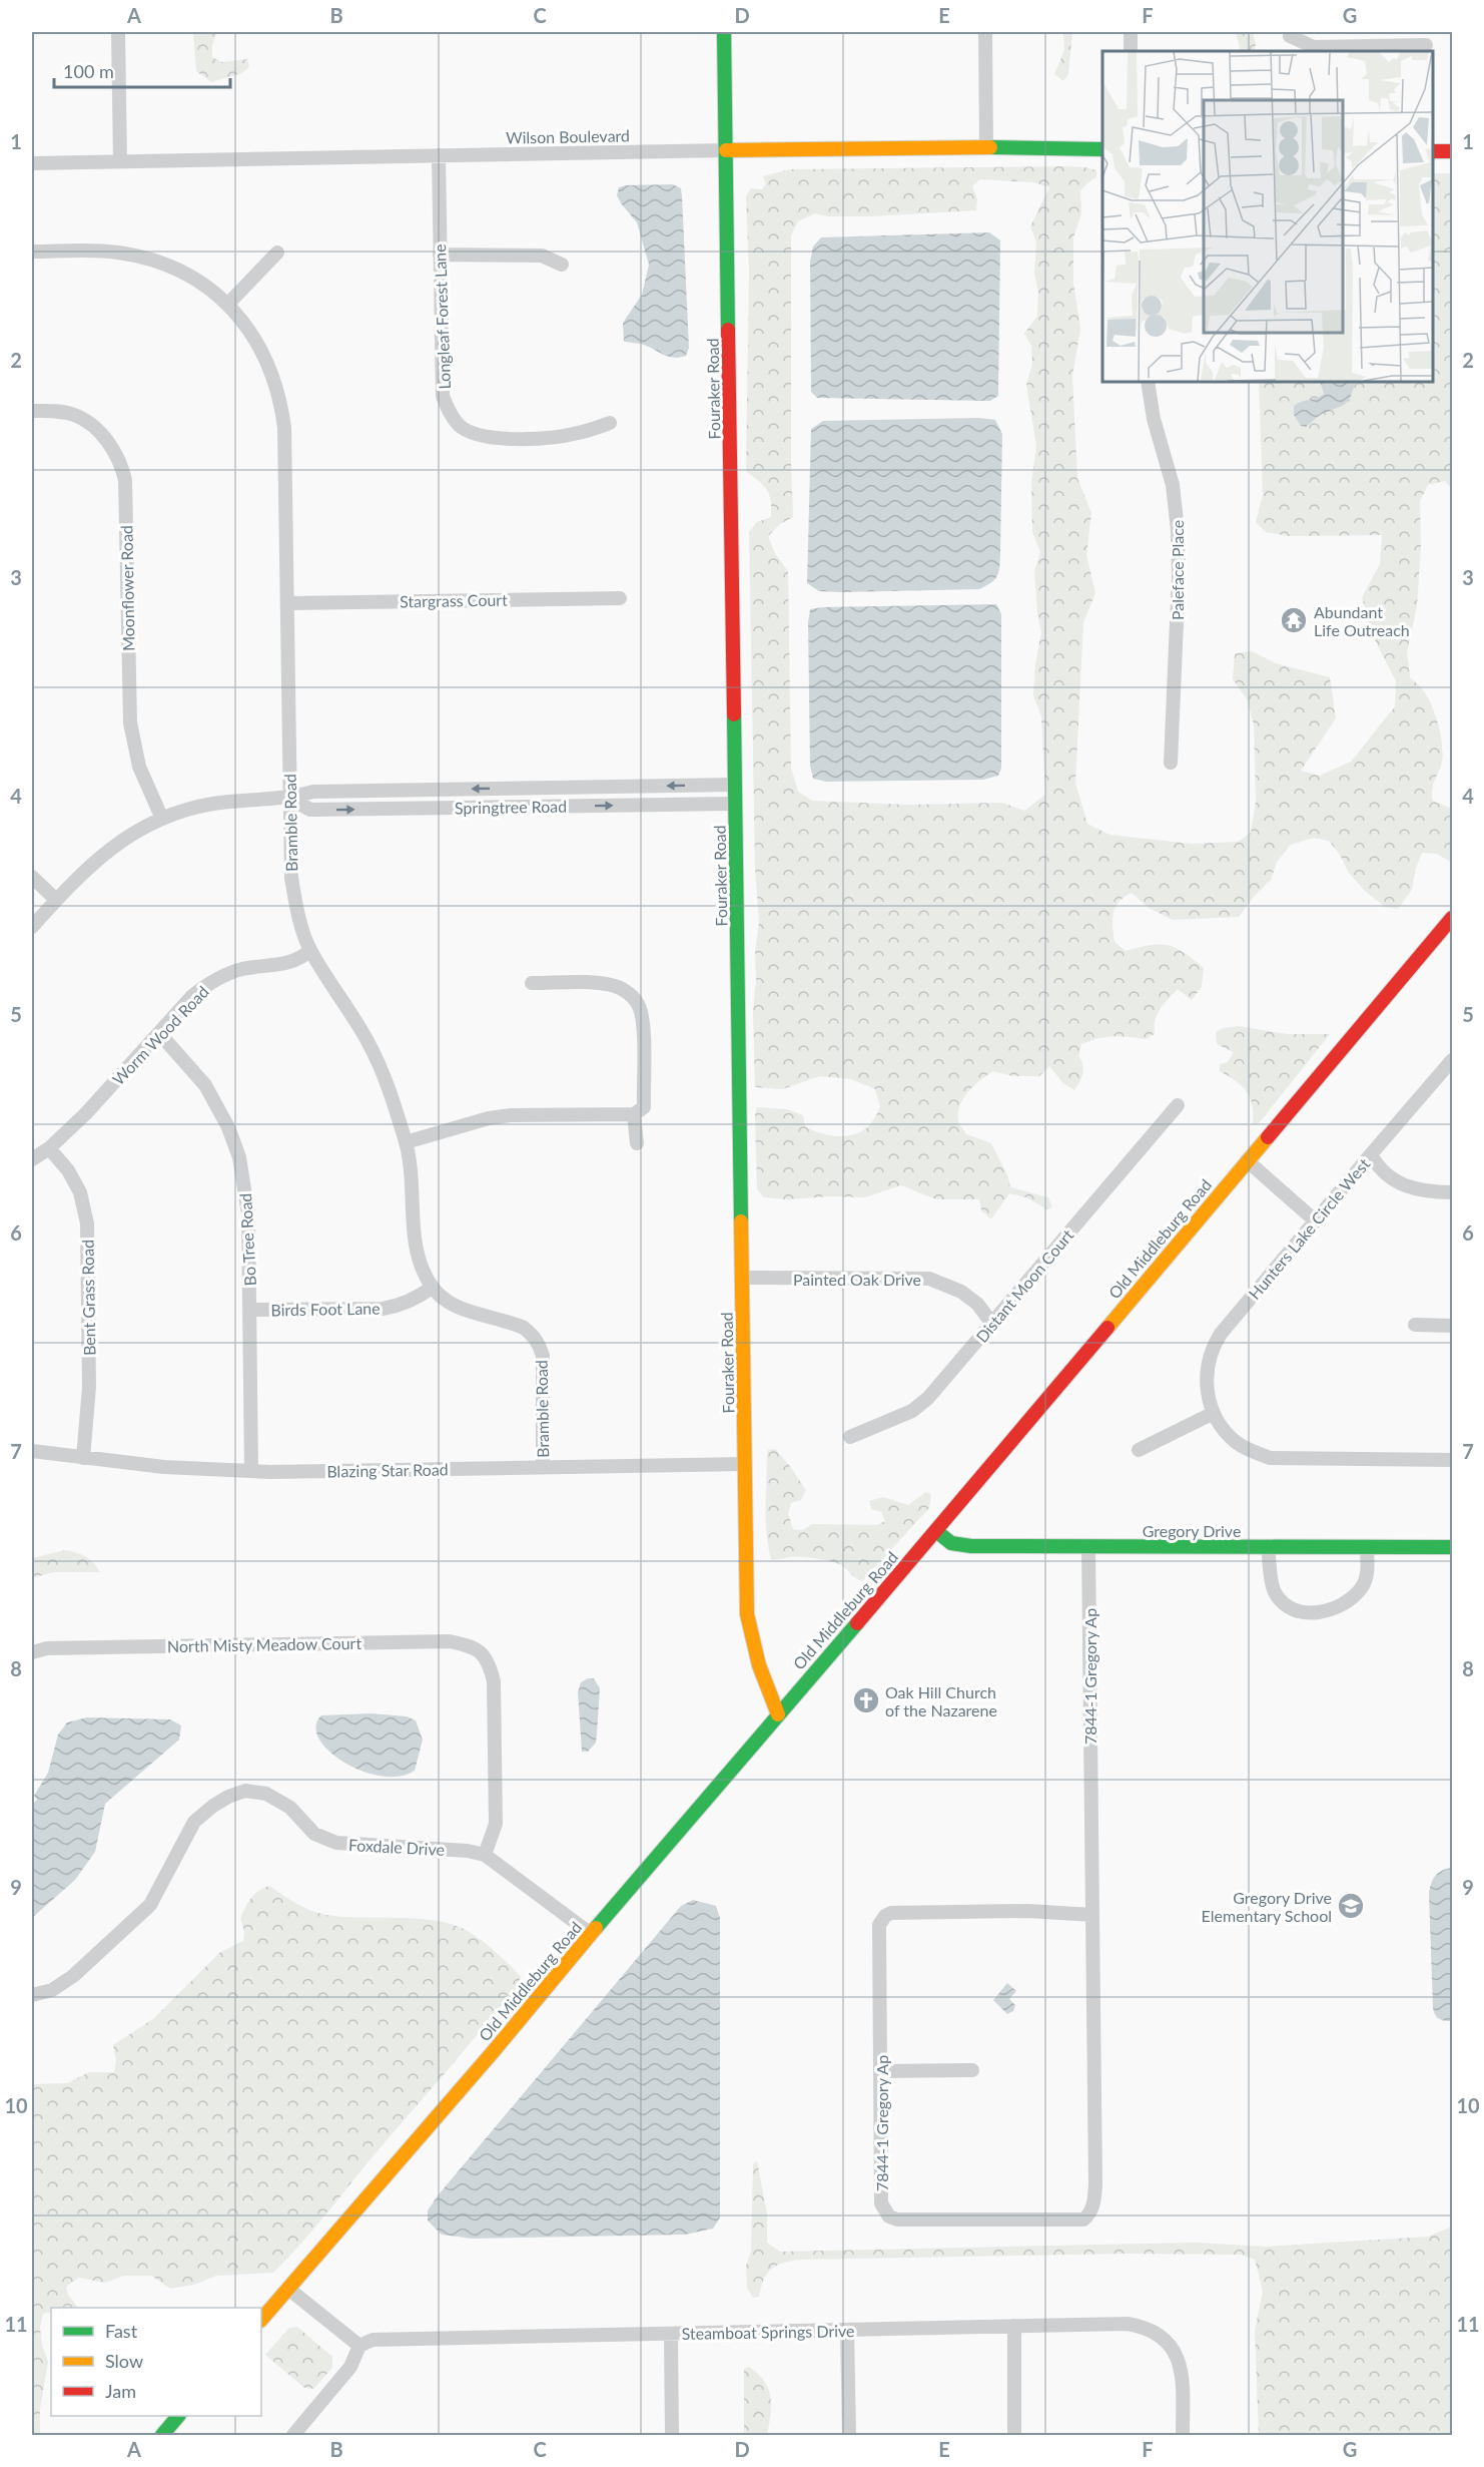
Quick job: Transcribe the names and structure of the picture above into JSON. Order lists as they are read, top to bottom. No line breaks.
{"streets":{"main road":["Wilson Boulevard","Fouraker Road","Old Middleburg Road","Gregory Drive"],"street":["Longleaf Forest Lane","Paleface Place","Moonflower Road","Stargrass Court","Springtree Road","Bramble Road","Worm Wood Road","Hunters Lake Circle West","Bo Tree Road","Painted Oak Drive","Distant Moon Court","Bent Grass Road","Birds Foot Lane","Blazing Star Road","North Misty Meadow Court","7844-1 Gregory Ap","Foxdale Drive","Steamboat Springs Drive"]},"crossings":[["Wilson Boulevard","Longleaf Forest Lane"],["Wilson Boulevard","Fouraker Road"],["Fouraker Road","Springtree Road"],["Fouraker Road","Old Middleburg Road"],["Fouraker Road","Painted Oak Drive"],["Fouraker Road","Blazing Star Road"],["Moonflower Road","Springtree Road"],["Stargrass Court","Bramble Road"],["Springtree Road","Bramble Road"],["Bramble Road","Worm Wood Road"],["Bramble Road","Birds Foot Lane"],["Bramble Road","Blazing Star Road"],["Worm Wood Road","Bo Tree Road"],["Worm Wood Road","Bent Grass Road"],["Old Middleburg Road","Gregory Drive"],["Old Middleburg Road","Foxdale Drive"],["Bo Tree Road","Birds Foot Lane"],["Bo Tree Road","Blazing Star Road"],["Painted Oak Drive","Distant Moon Court"],["Bent Grass Road","Blazing Star Road"],["Gregory Drive","7844-1 Gregory Ap"],["North Misty Meadow Court","Foxdale Drive"]],"places":{"temple":["Abundant Life Outreach"],"church":["Oak Hill Church of the Nazarene"],"school or university":["Gregory Drive Elementary School"]},"legend":["Fast","Slow","Jam"],"scale_bar":"100 m","grid":{"columns":["A","B","C","D","E","F","G"],"rows":["1","2","3","4","5","6","7","8","9","10","11"]}}
